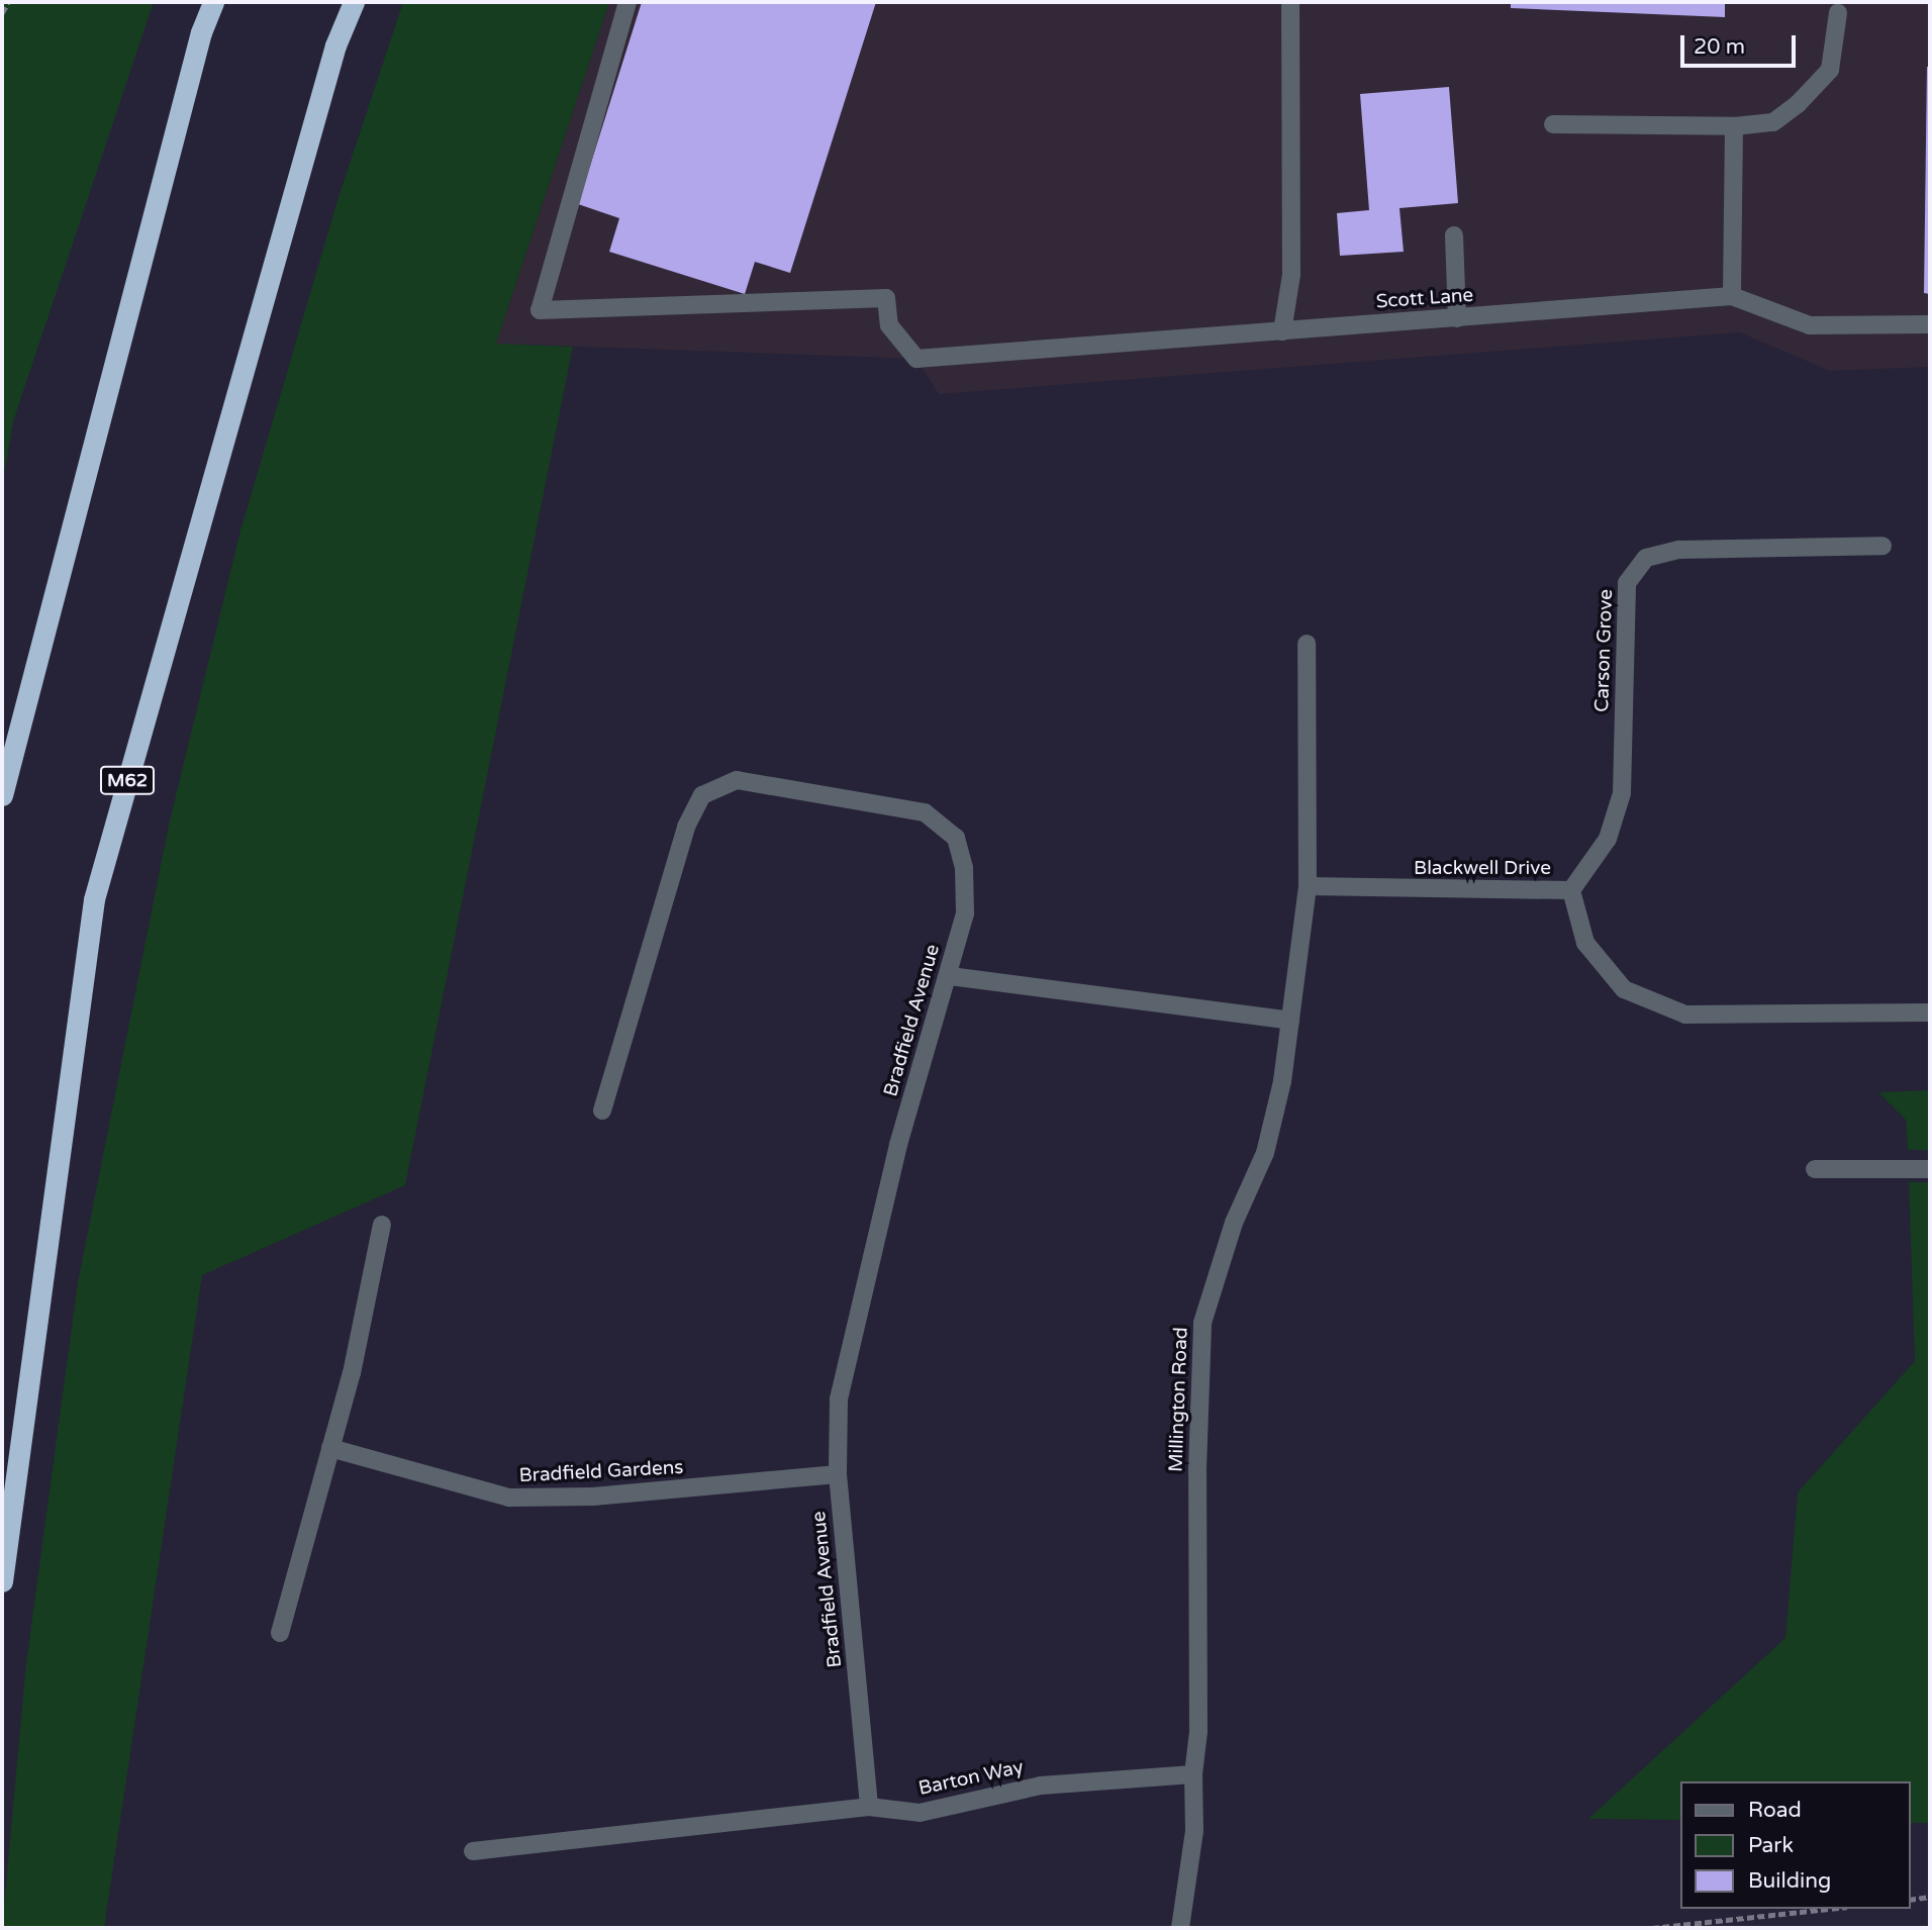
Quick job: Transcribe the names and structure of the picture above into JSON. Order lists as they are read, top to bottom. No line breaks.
{"streets":{"highway":["M62"],"street":["Scott Lane","Carson Grove","Blackwell Drive","Bradfield Avenue","Millington Road","Bradfield Gardens","Barton Way"]},"crossings":[["Carson Grove","Blackwell Drive"],["Blackwell Drive","Millington Road"],["Bradfield Avenue","Bradfield Gardens"],["Bradfield Avenue","Barton Way"],["Millington Road","Barton Way"]],"legend":["Road","Park","Building"],"scale_bar":"20 m"}
